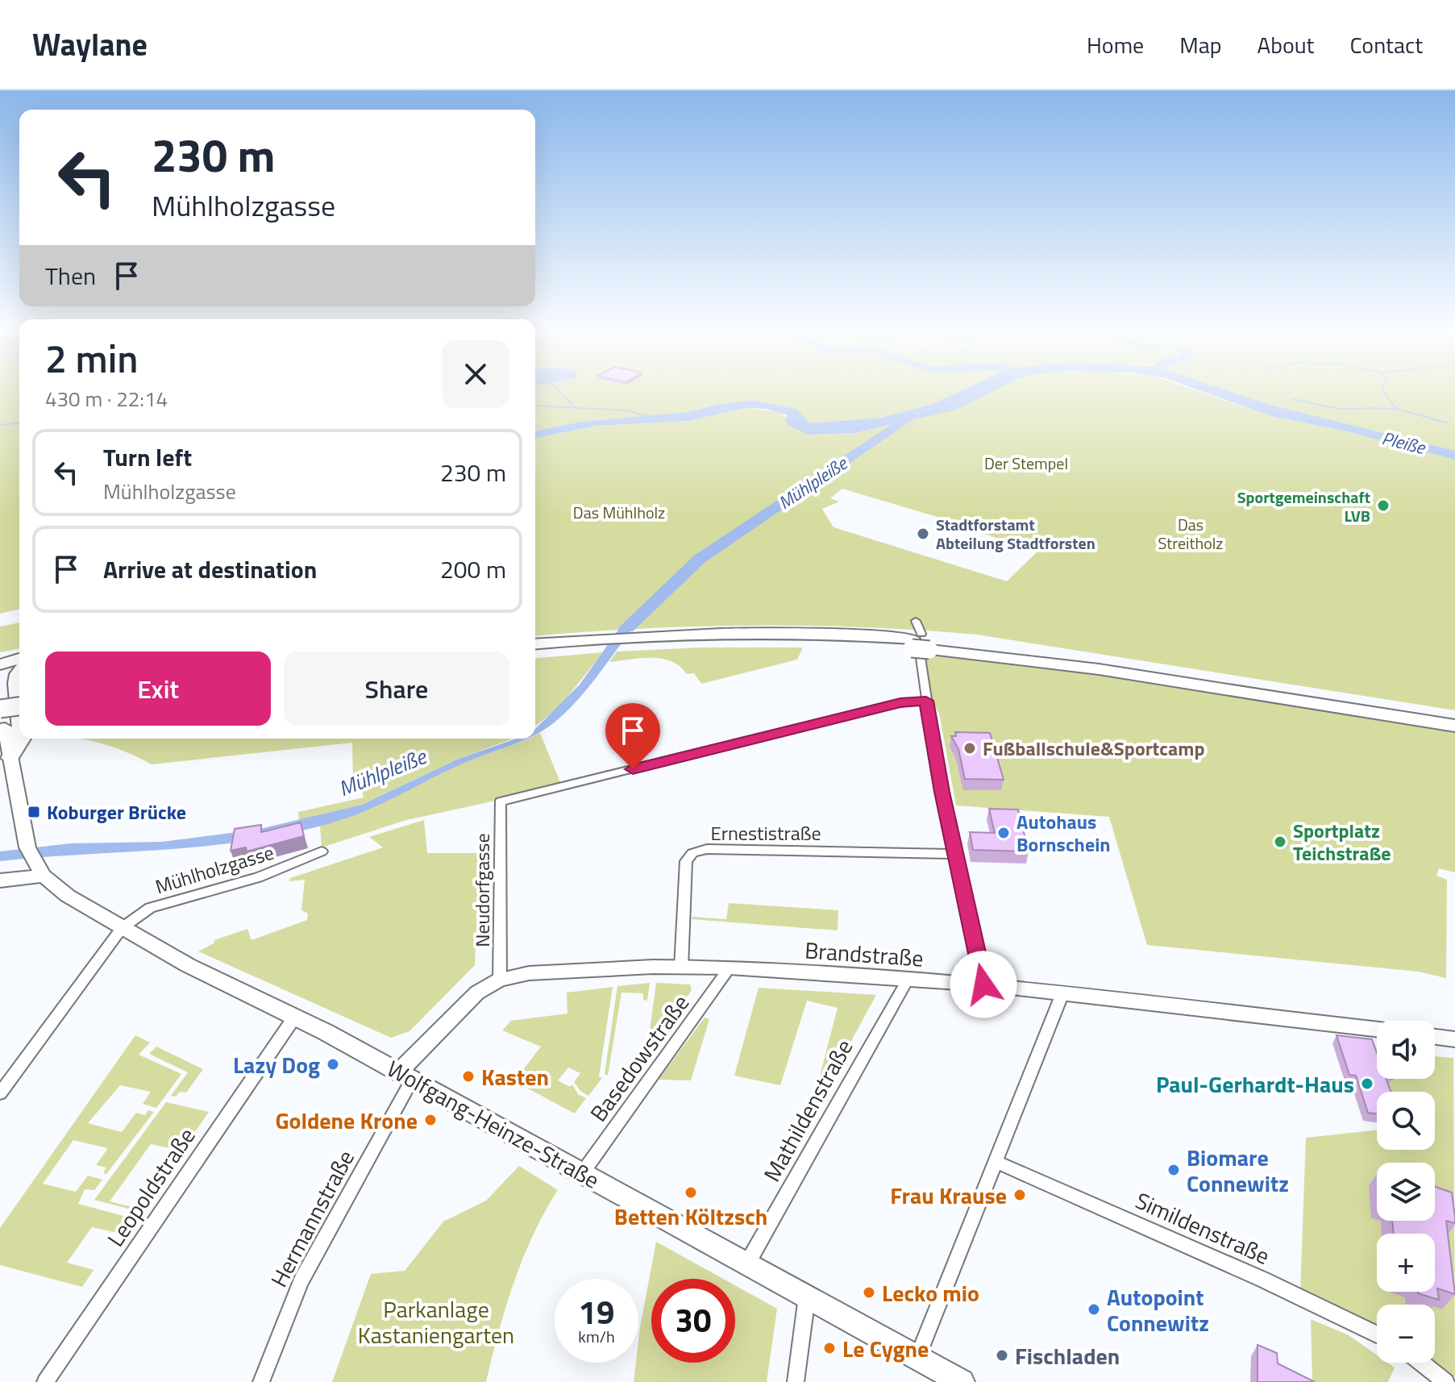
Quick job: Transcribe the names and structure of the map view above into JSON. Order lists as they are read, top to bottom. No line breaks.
{"streets":{"main road":["Wolfgang-Heinze-Straße"],"street":["Ernestistraße","Mühlholzgasse","Neudorfgasse","Brandstraße","Basedowstraße","Mathildenstraße","Leopoldstraße","Hermannstraße","Simildenstraße"]},"crossings":[["Ernestistraße","Brandstraße"],["Mühlholzgasse","Wolfgang-Heinze-Straße"],["Neudorfgasse","Brandstraße"],["Brandstraße","Basedowstraße"],["Brandstraße","Mathildenstraße"],["Brandstraße","Wolfgang-Heinze-Straße"],["Brandstraße","Hermannstraße"],["Basedowstraße","Wolfgang-Heinze-Straße"],["Mathildenstraße","Wolfgang-Heinze-Straße"],["Wolfgang-Heinze-Straße","Leopoldstraße"],["Wolfgang-Heinze-Straße","Hermannstraße"]],"water":["Pleiße","Mühlpleiße"],"parks":["Der Stempel","Das Mühlholz","Das Streitholz","Parkanlage Kastaniengarten"],"places":{"other":["Sportgemeinschaft LVB","Stadtforstamt Abteilung Stadtforsten","Fußballschule&Sportcamp","Autohaus Bornschein","Sportplatz Teichstraße","Lazy Dog","Kasten","Paul-Gerhardt-Haus","Goldene Krone","Biomare Connewitz","Betten Költzsch","Frau Krause","Lecko mio","Autopoint Connewitz","Le Cygne","Fischladen"],"transit":["Koburger Brücke"]},"page":{"header":"Waylane","nav":["Home","Map","About","Contact"],"turn":["230 m","Mühlholzgasse"],"then":"Then","heading":["2 min","430 m · 22:14"],"list":[{"name":"Turn left","note":"Mühlholzgasse","value":"230 m"},{"name":"Arrive at destination","value":"200 m"}],"buttons":["Exit","Share"],"map_buttons":["+","−"],"speed":"19 km/h","limit":"30"}}
